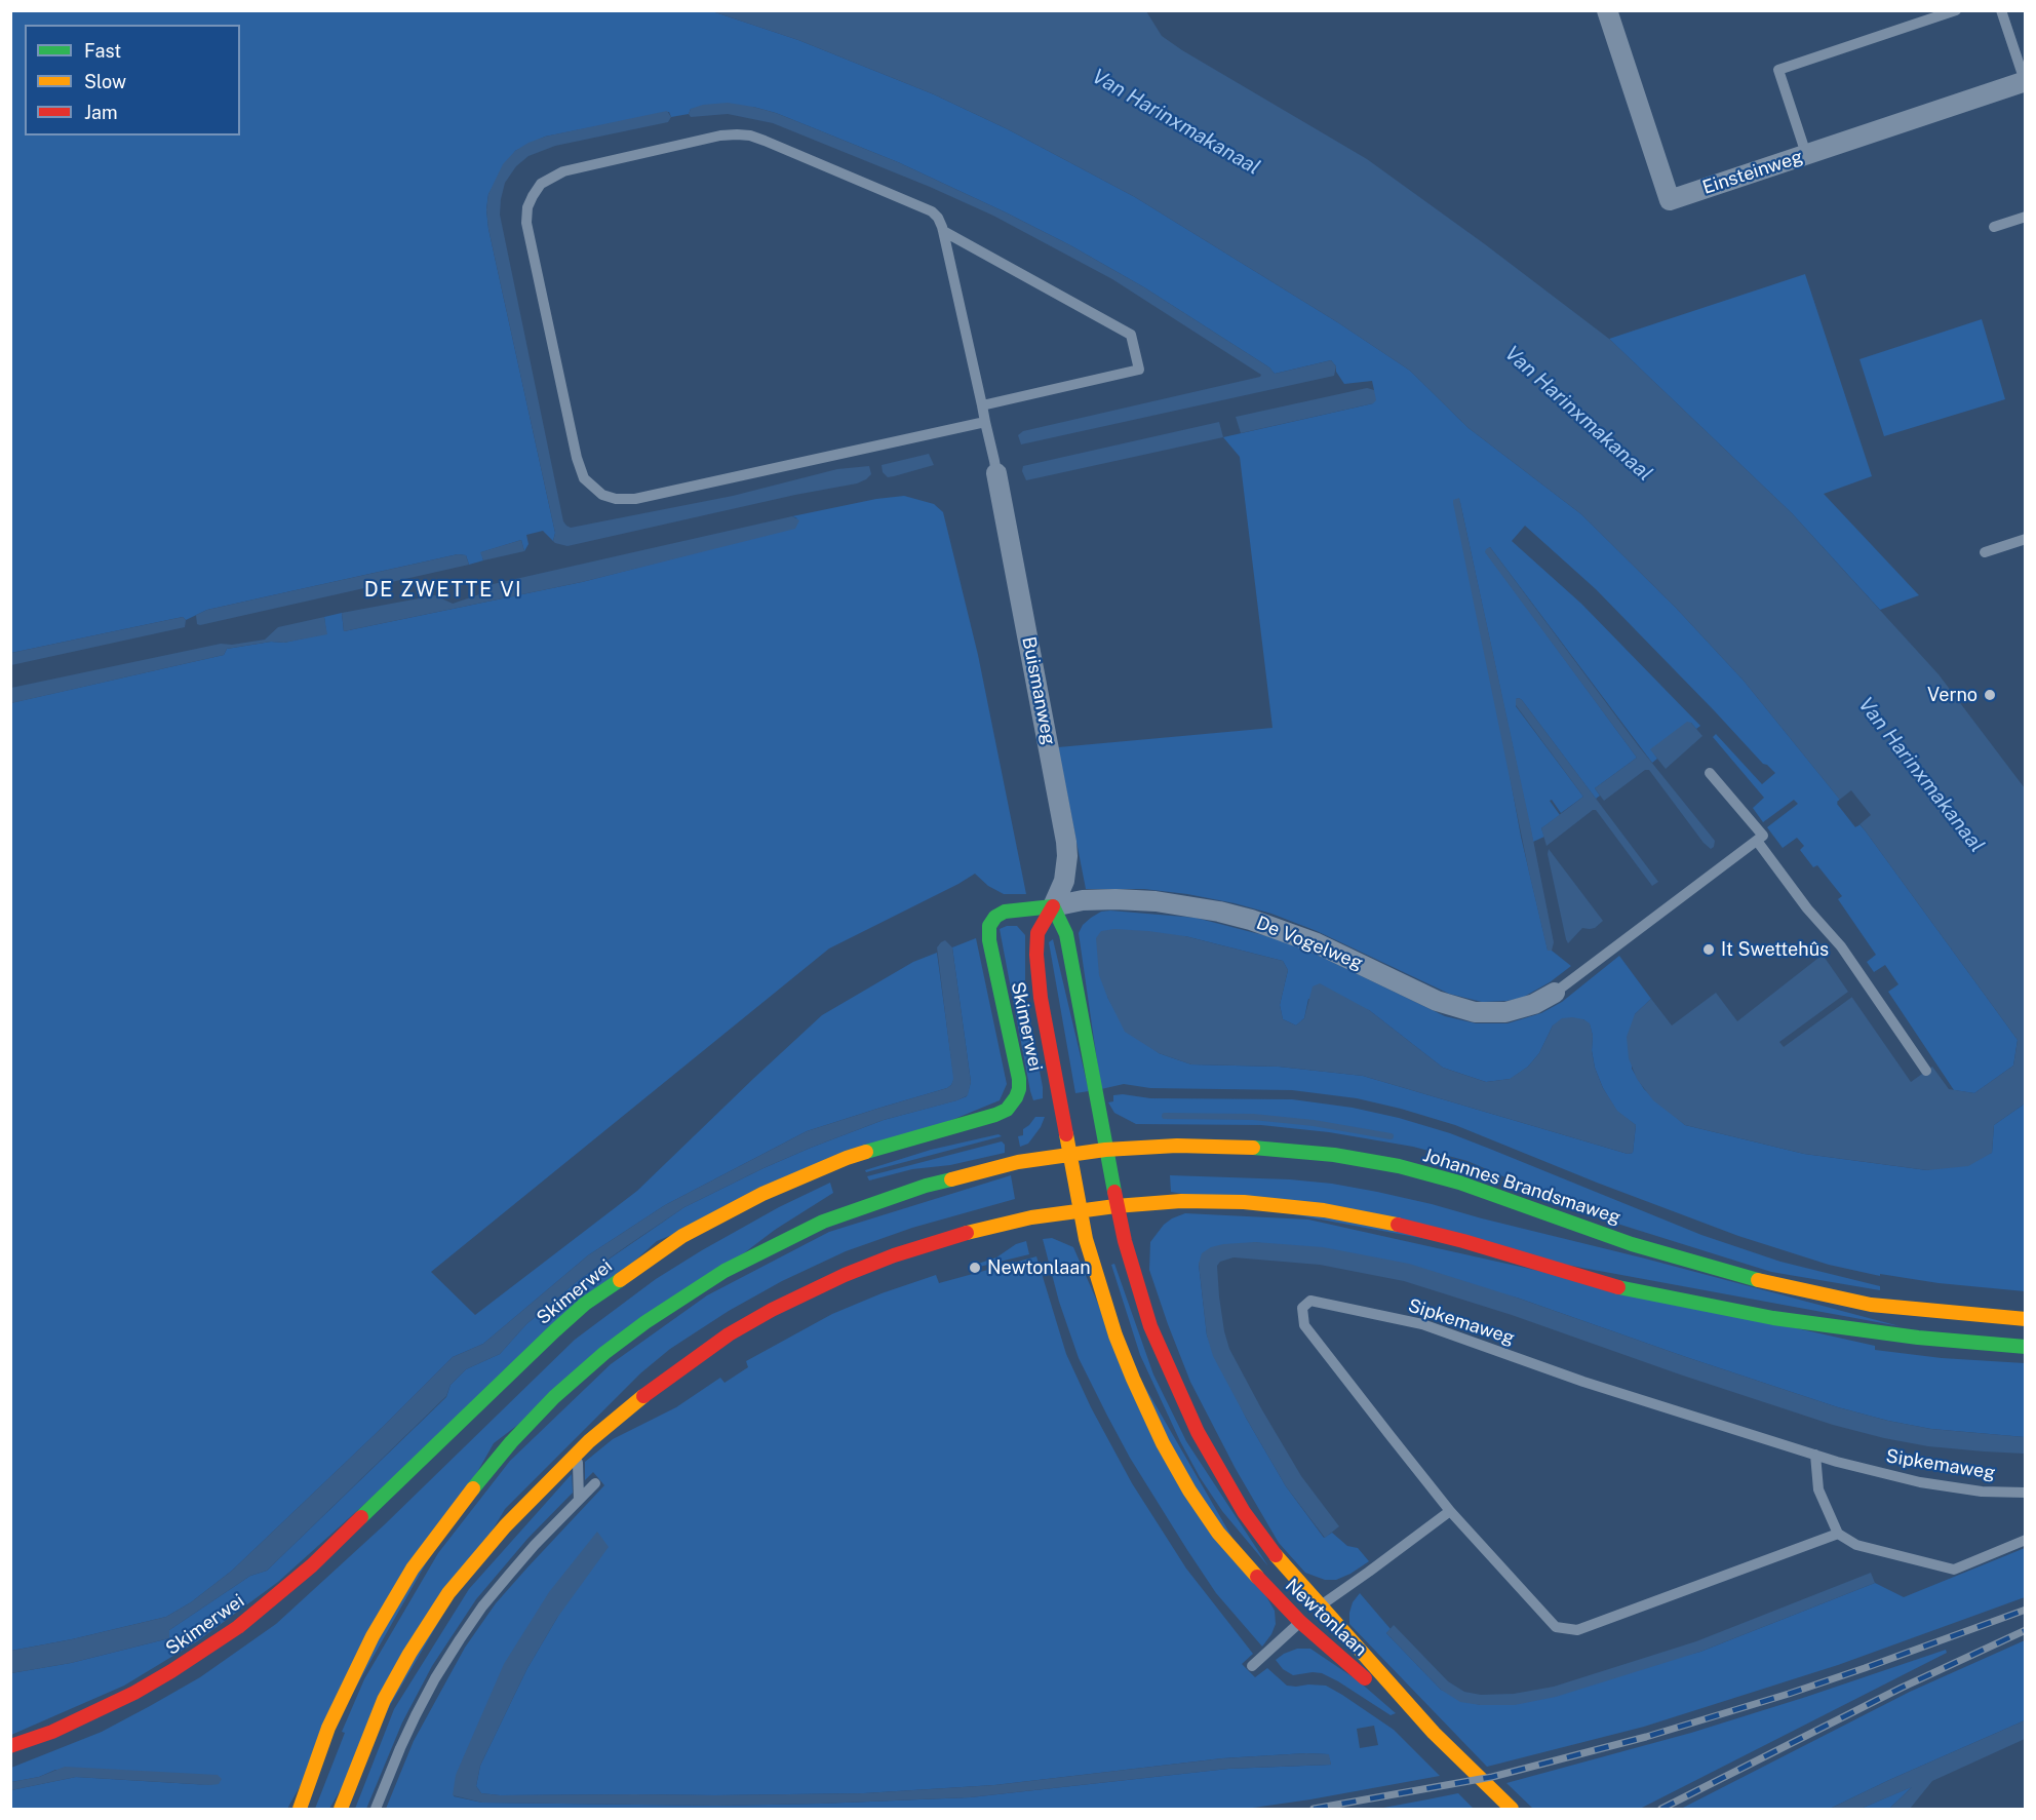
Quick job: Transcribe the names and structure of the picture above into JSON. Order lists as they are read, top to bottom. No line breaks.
{"streets":{"main road":["Buismanweg","Skimerwei","Johannes Brandsmaweg","Newtonlaan"],"street":["Einsteinweg","De Vogelweg"],"lane":["Sipkemaweg"]},"crossings":[["Buismanweg","De Vogelweg"],["Buismanweg","Skimerwei"],["Buismanweg","Johannes Brandsmaweg"],["Buismanweg","Newtonlaan"],["De Vogelweg","Skimerwei"],["Johannes Brandsmaweg","Newtonlaan"]],"districts":["DE ZWETTE VI"],"water":["Van Harinxmakanaal"],"places":["Verno","It Swettehûs","Newtonlaan"],"legend":["Fast","Slow","Jam"]}
